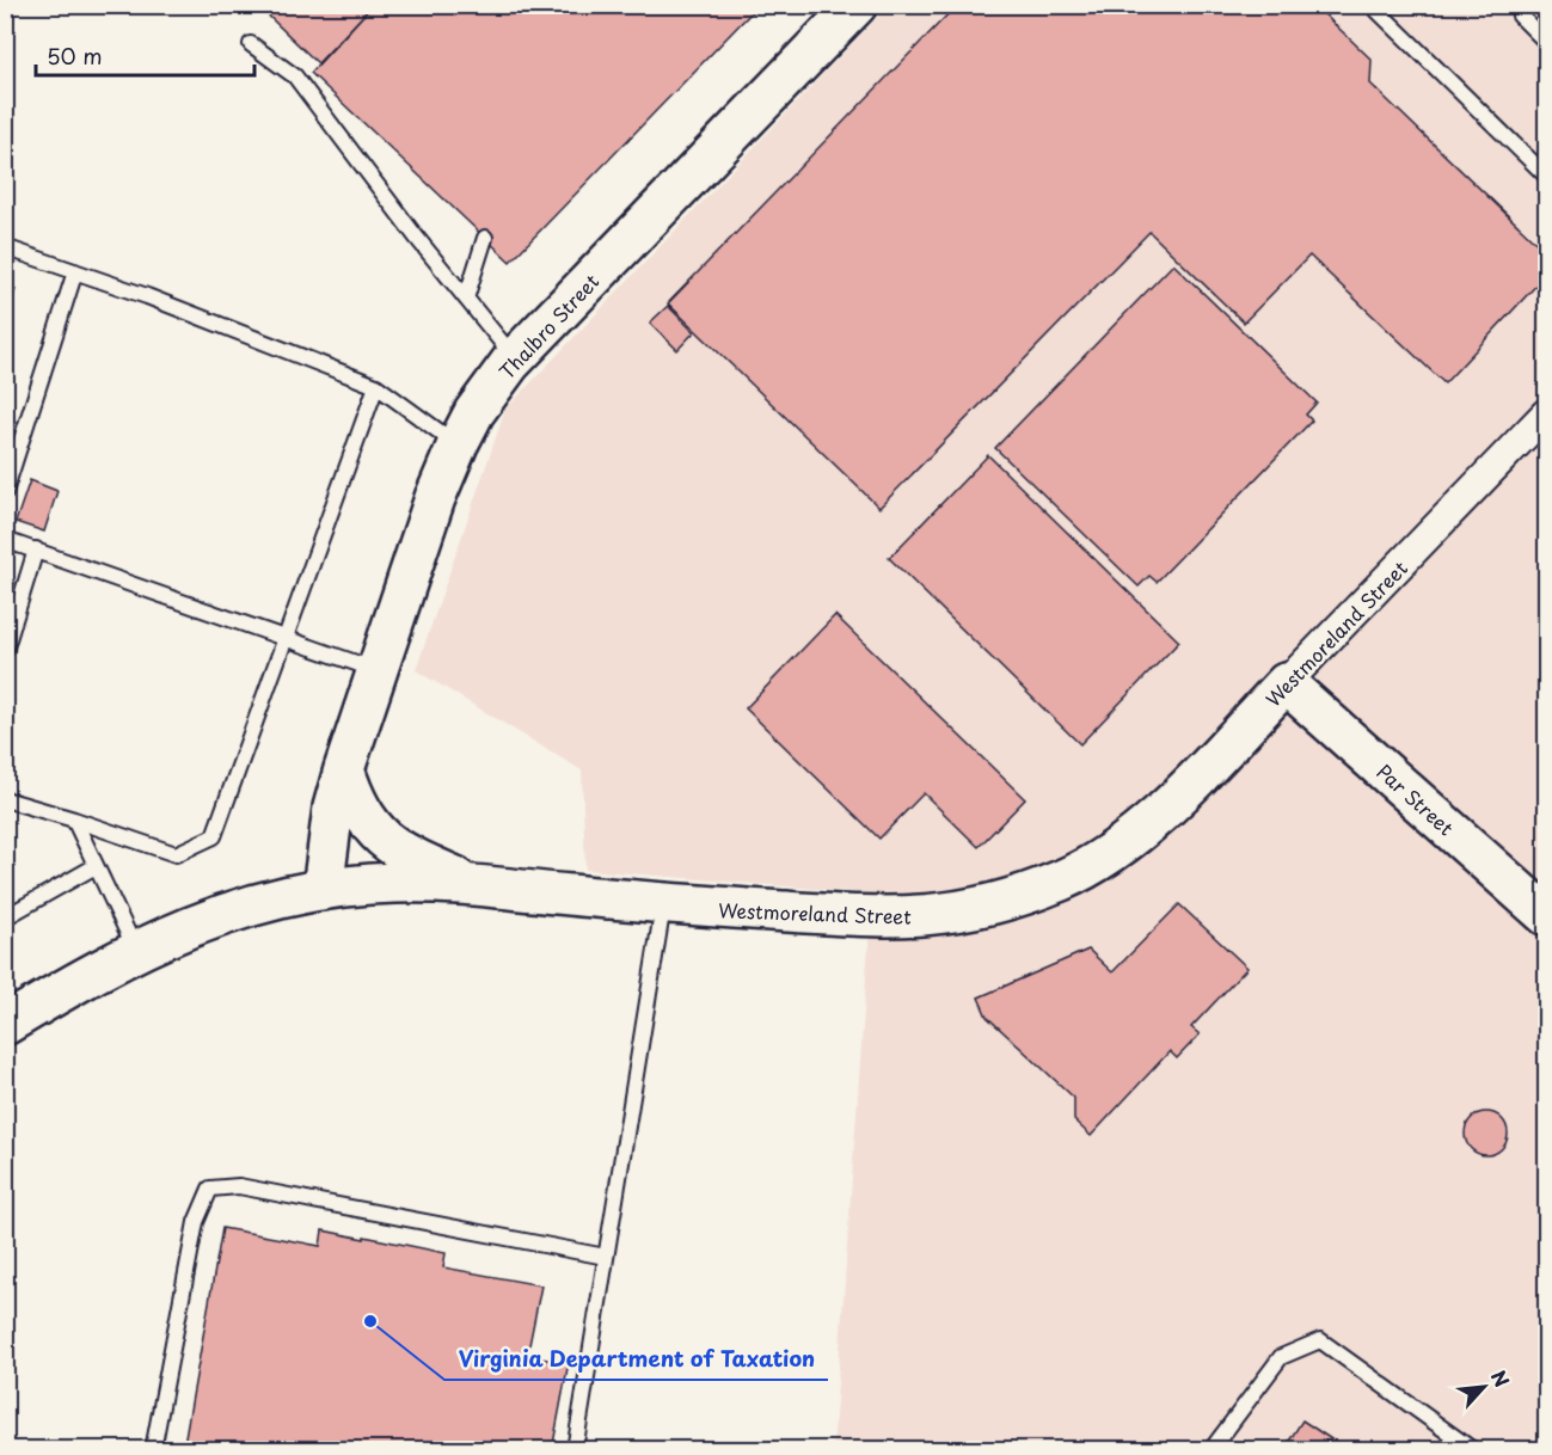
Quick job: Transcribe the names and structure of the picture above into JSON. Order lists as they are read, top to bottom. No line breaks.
{"streets":{"street":["Thalbro Street","Westmoreland Street","Par Street"]},"crossings":[["Thalbro Street","Westmoreland Street"],["Westmoreland Street","Par Street"]],"places":["Virginia Department of Taxation"],"scale_bar":"50 m","north":"top right"}
